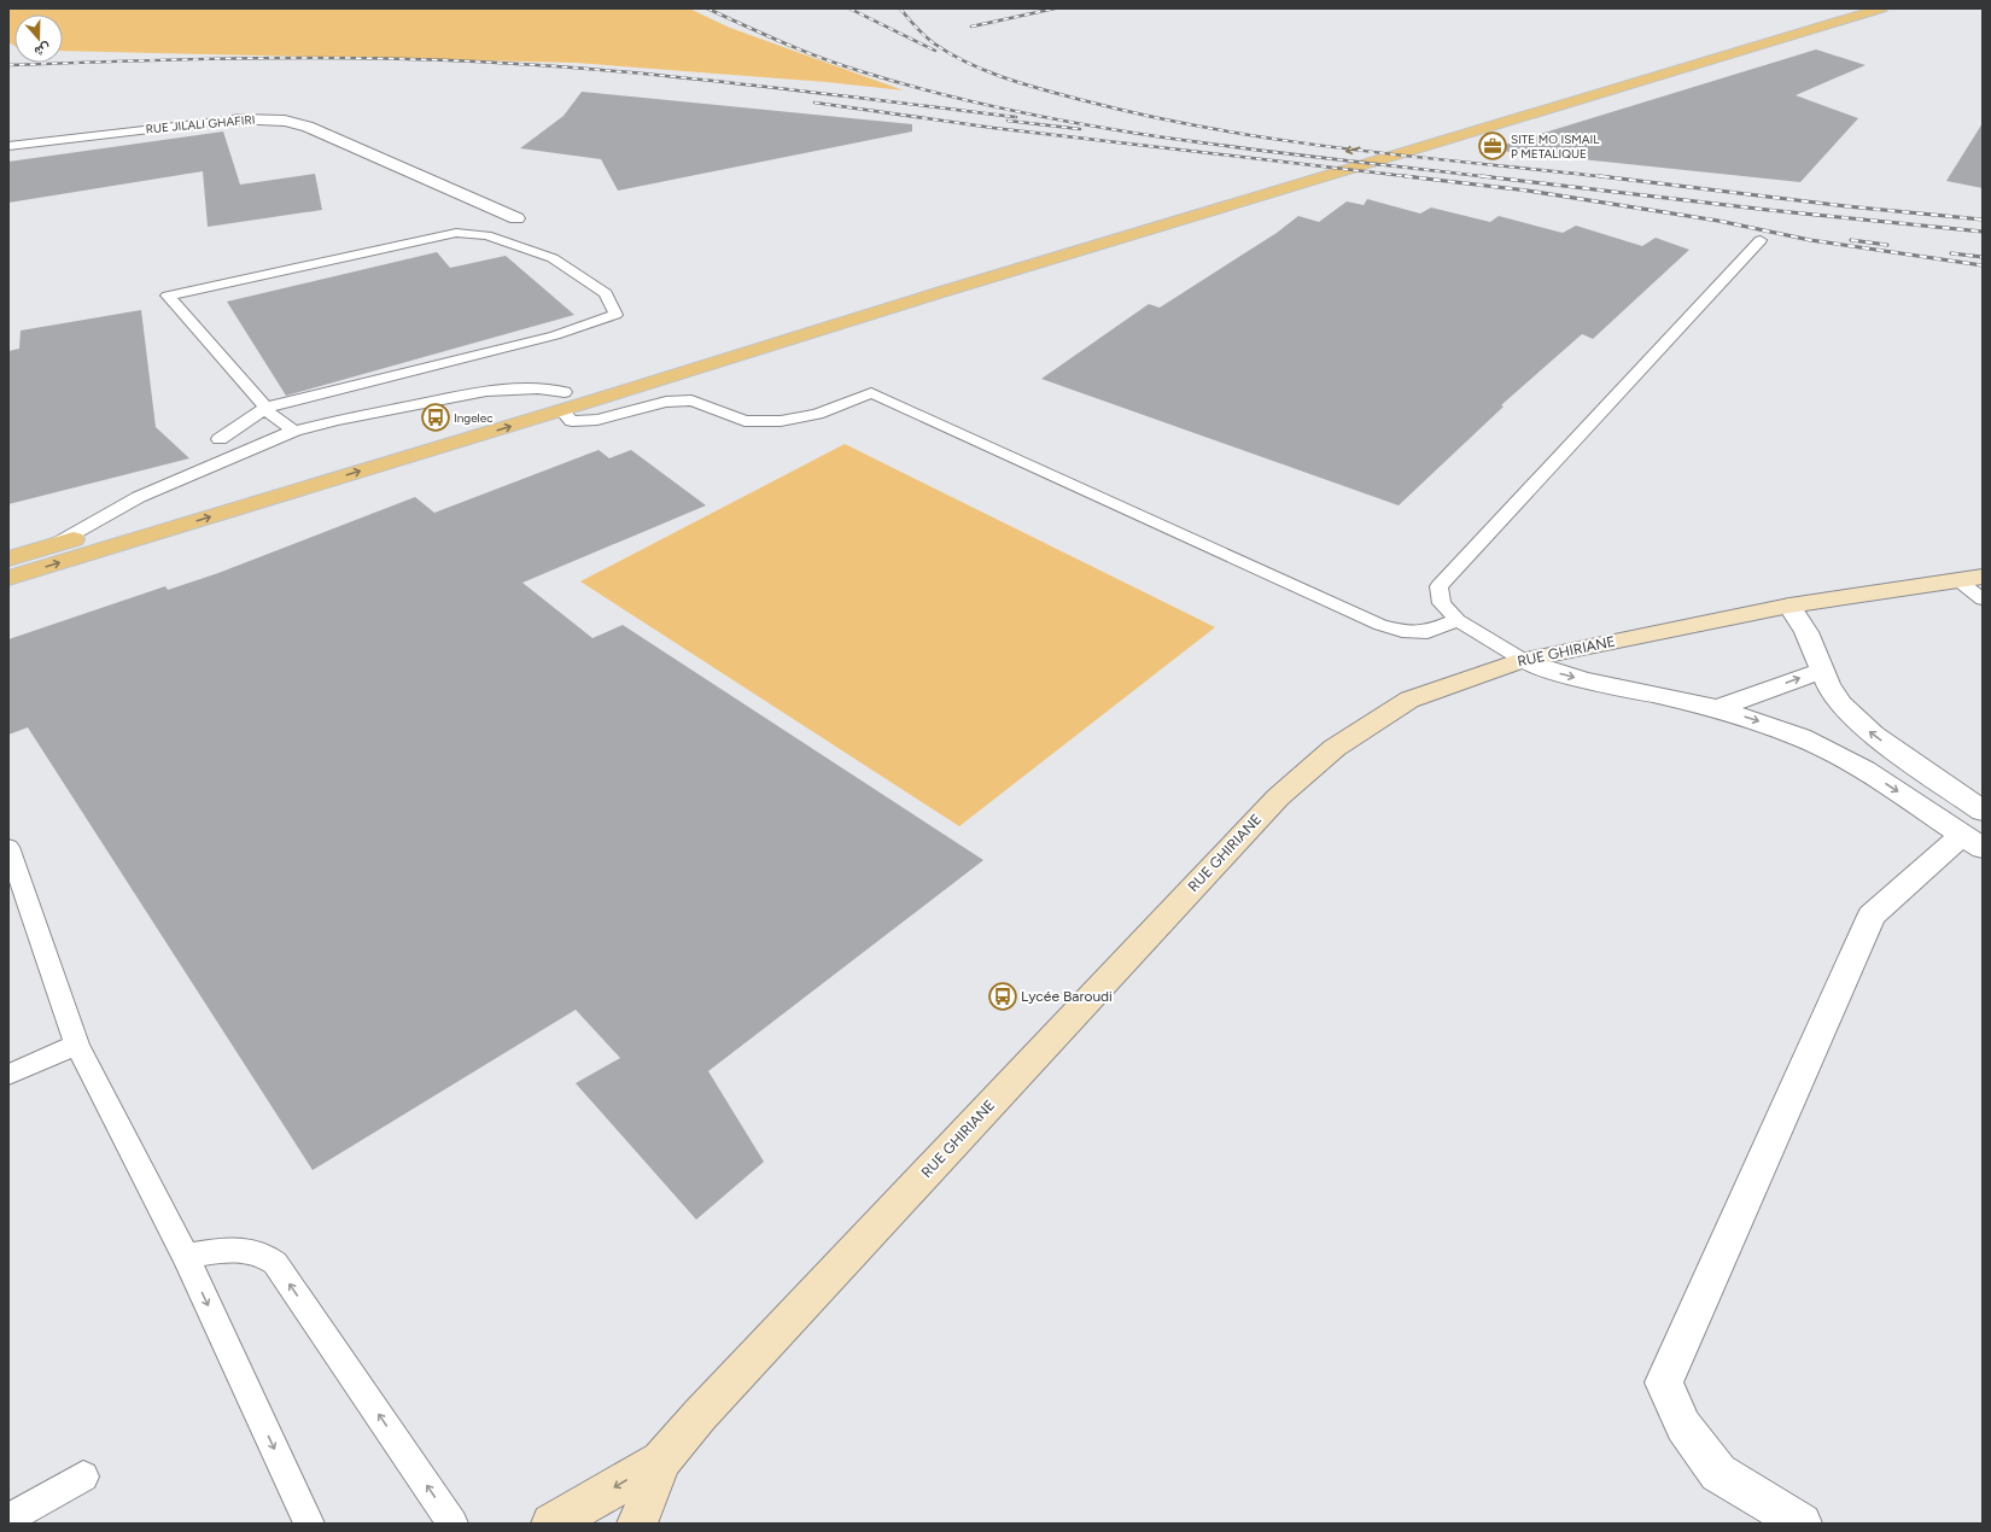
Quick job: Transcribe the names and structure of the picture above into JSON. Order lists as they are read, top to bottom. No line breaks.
{"streets":{"street":["RUE JILALI GHAFIRI","RUE GHIRIANE"]},"places":{"office":["SITE MO ISMAIL P METALIQUE"],"bus stop":["Ingelec","Lycée Baroudi"]},"north":"bottom"}
